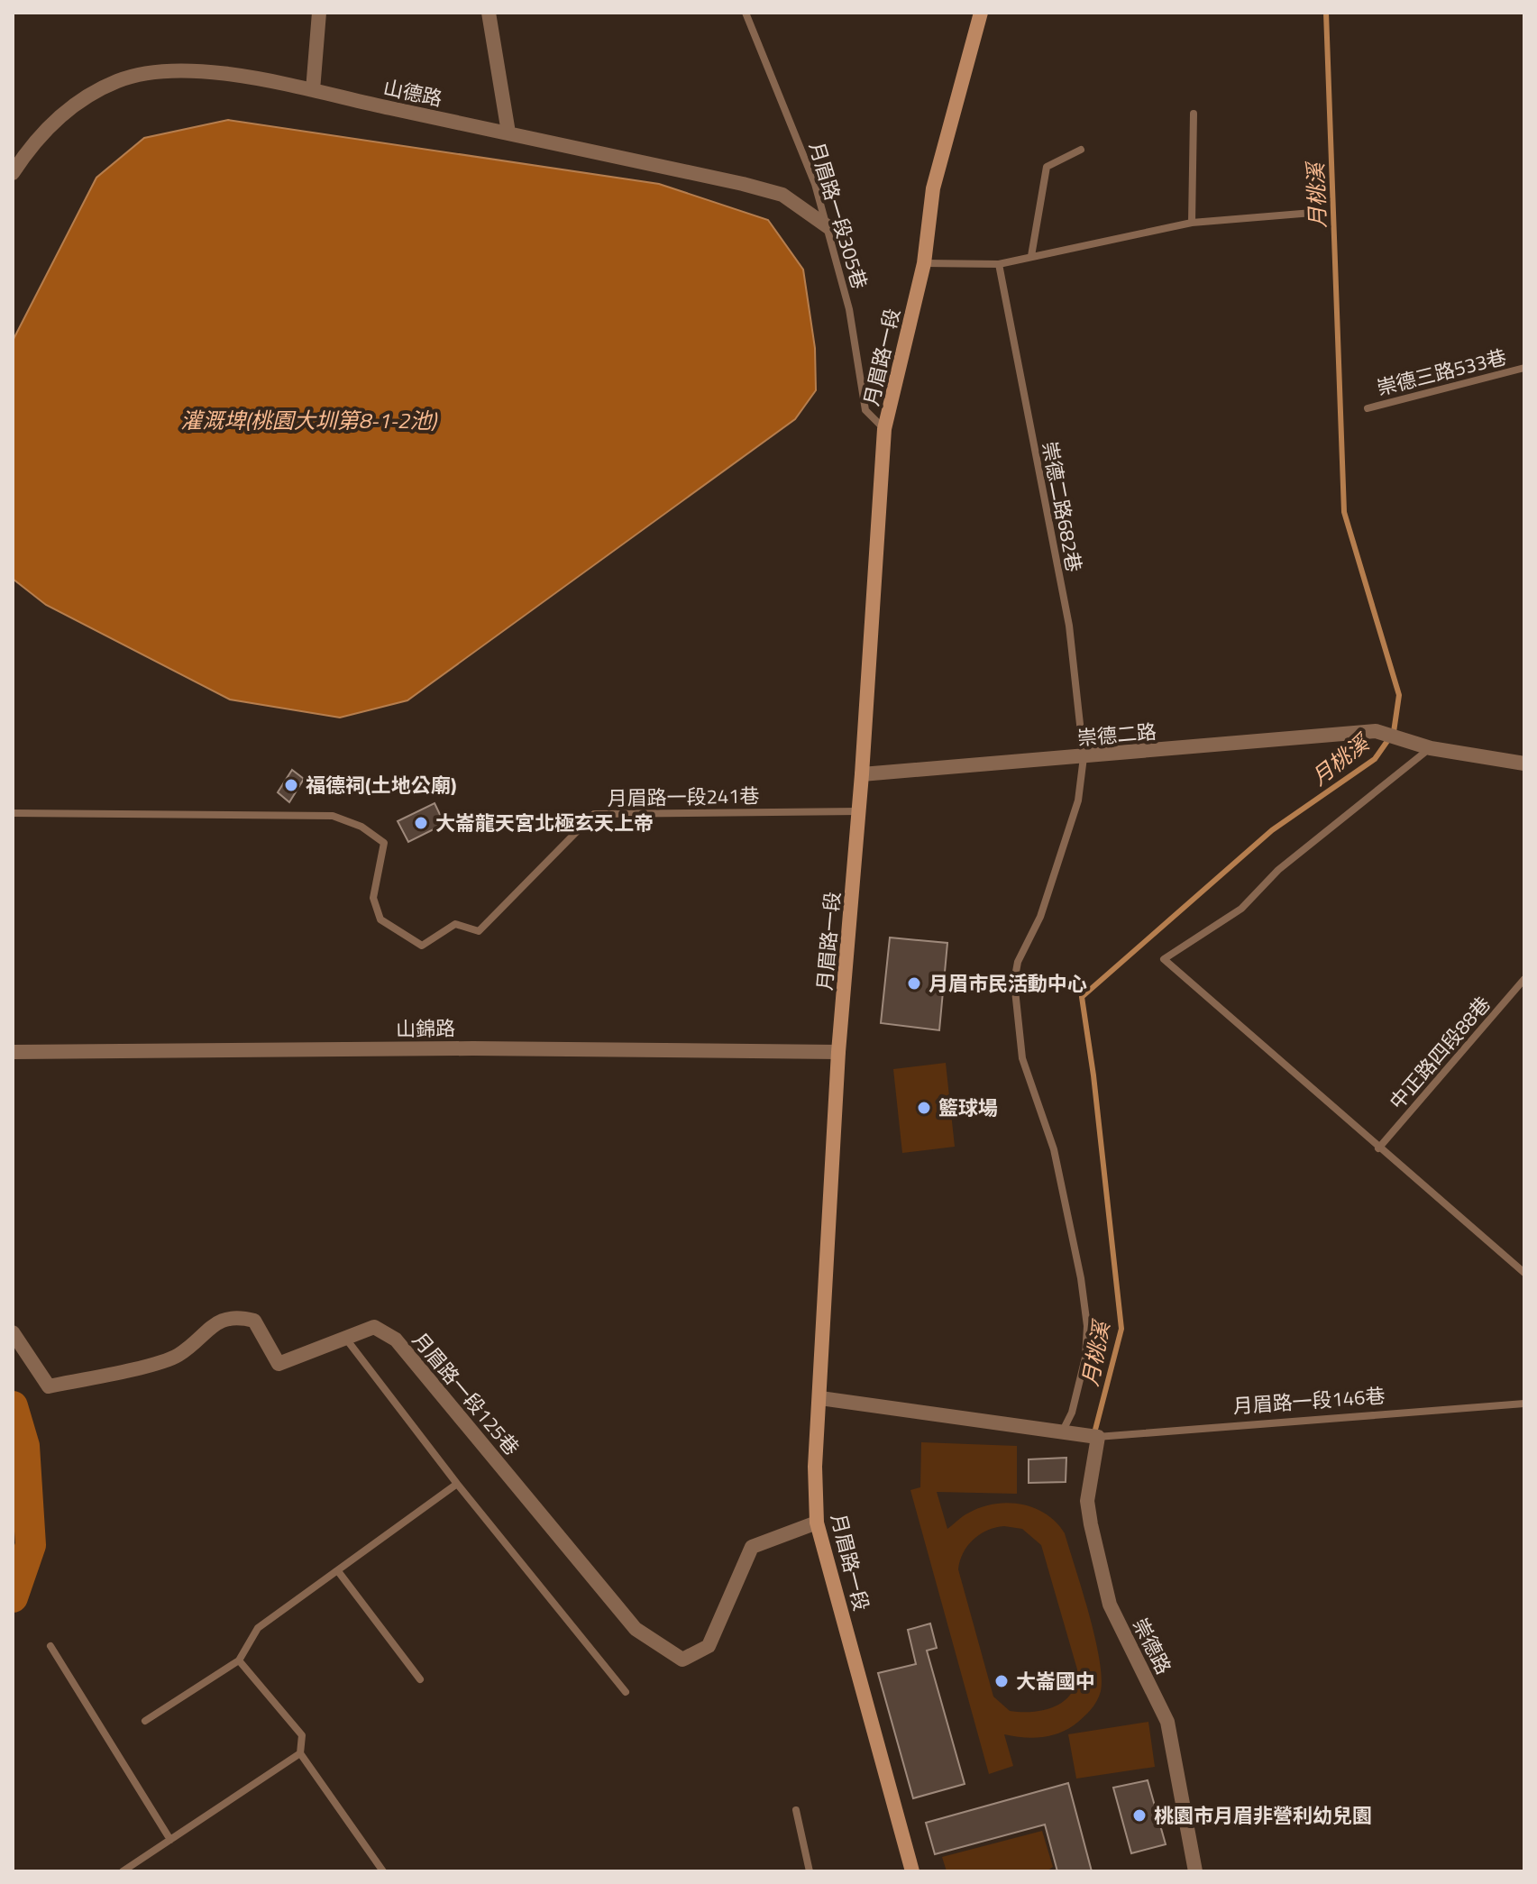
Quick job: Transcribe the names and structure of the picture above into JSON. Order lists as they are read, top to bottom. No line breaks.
{"streets":{"street":["山德路","月眉路一段","崇德二路","山錦路","月眉路一段125巷","崇德路"],"lane":["月眉路一段305巷","崇德三路533巷","崇德二路682巷","月眉路一段241巷","中正路四段88巷","月眉路一段146巷"]},"crossings":[["山德路","月眉路一段305巷"],["月眉路一段305巷","月眉路一段"],["月眉路一段","崇德二路"],["月眉路一段","月眉路一段241巷"],["月眉路一段","山錦路"],["月眉路一段","月眉路一段125巷"],["崇德二路682巷","崇德二路"],["月眉路一段146巷","崇德路"]],"water":["月桃溪","灌溉埤(桃園大圳第8-1-2池)"],"places":["福德祠(土地公廟)","大崙龍天宮北極玄天上帝","月眉市民活動中心","籃球場","大崙國中","桃園市月眉非營利幼兒園"]}
